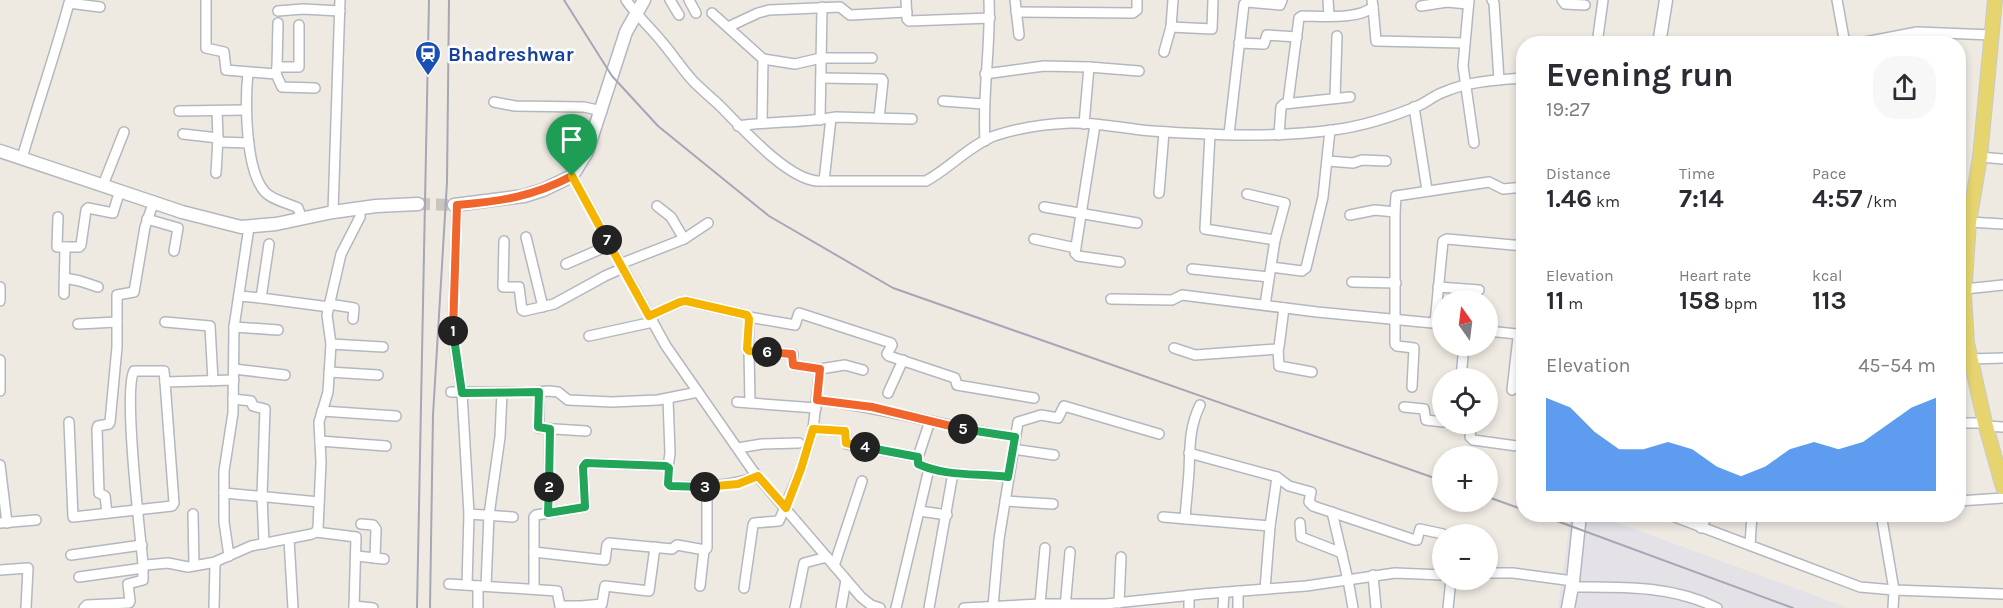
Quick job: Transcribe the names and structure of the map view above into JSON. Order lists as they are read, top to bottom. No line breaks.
{"places":{"station":["Bhadreshwar"]},"north":"top","page":{"heading":["Evening run","19:27"],"stats":[["Distance","1.46 km"],["Time","7:14"],["Pace","4:57 /km"],["Elevation","11 m"],["Heart rate","158 bpm"],["kcal","113"]],"pins":["7","1","6","5","4","2","3"],"map_buttons":["+","−"],"chart":["Elevation","45–54 m"]}}
